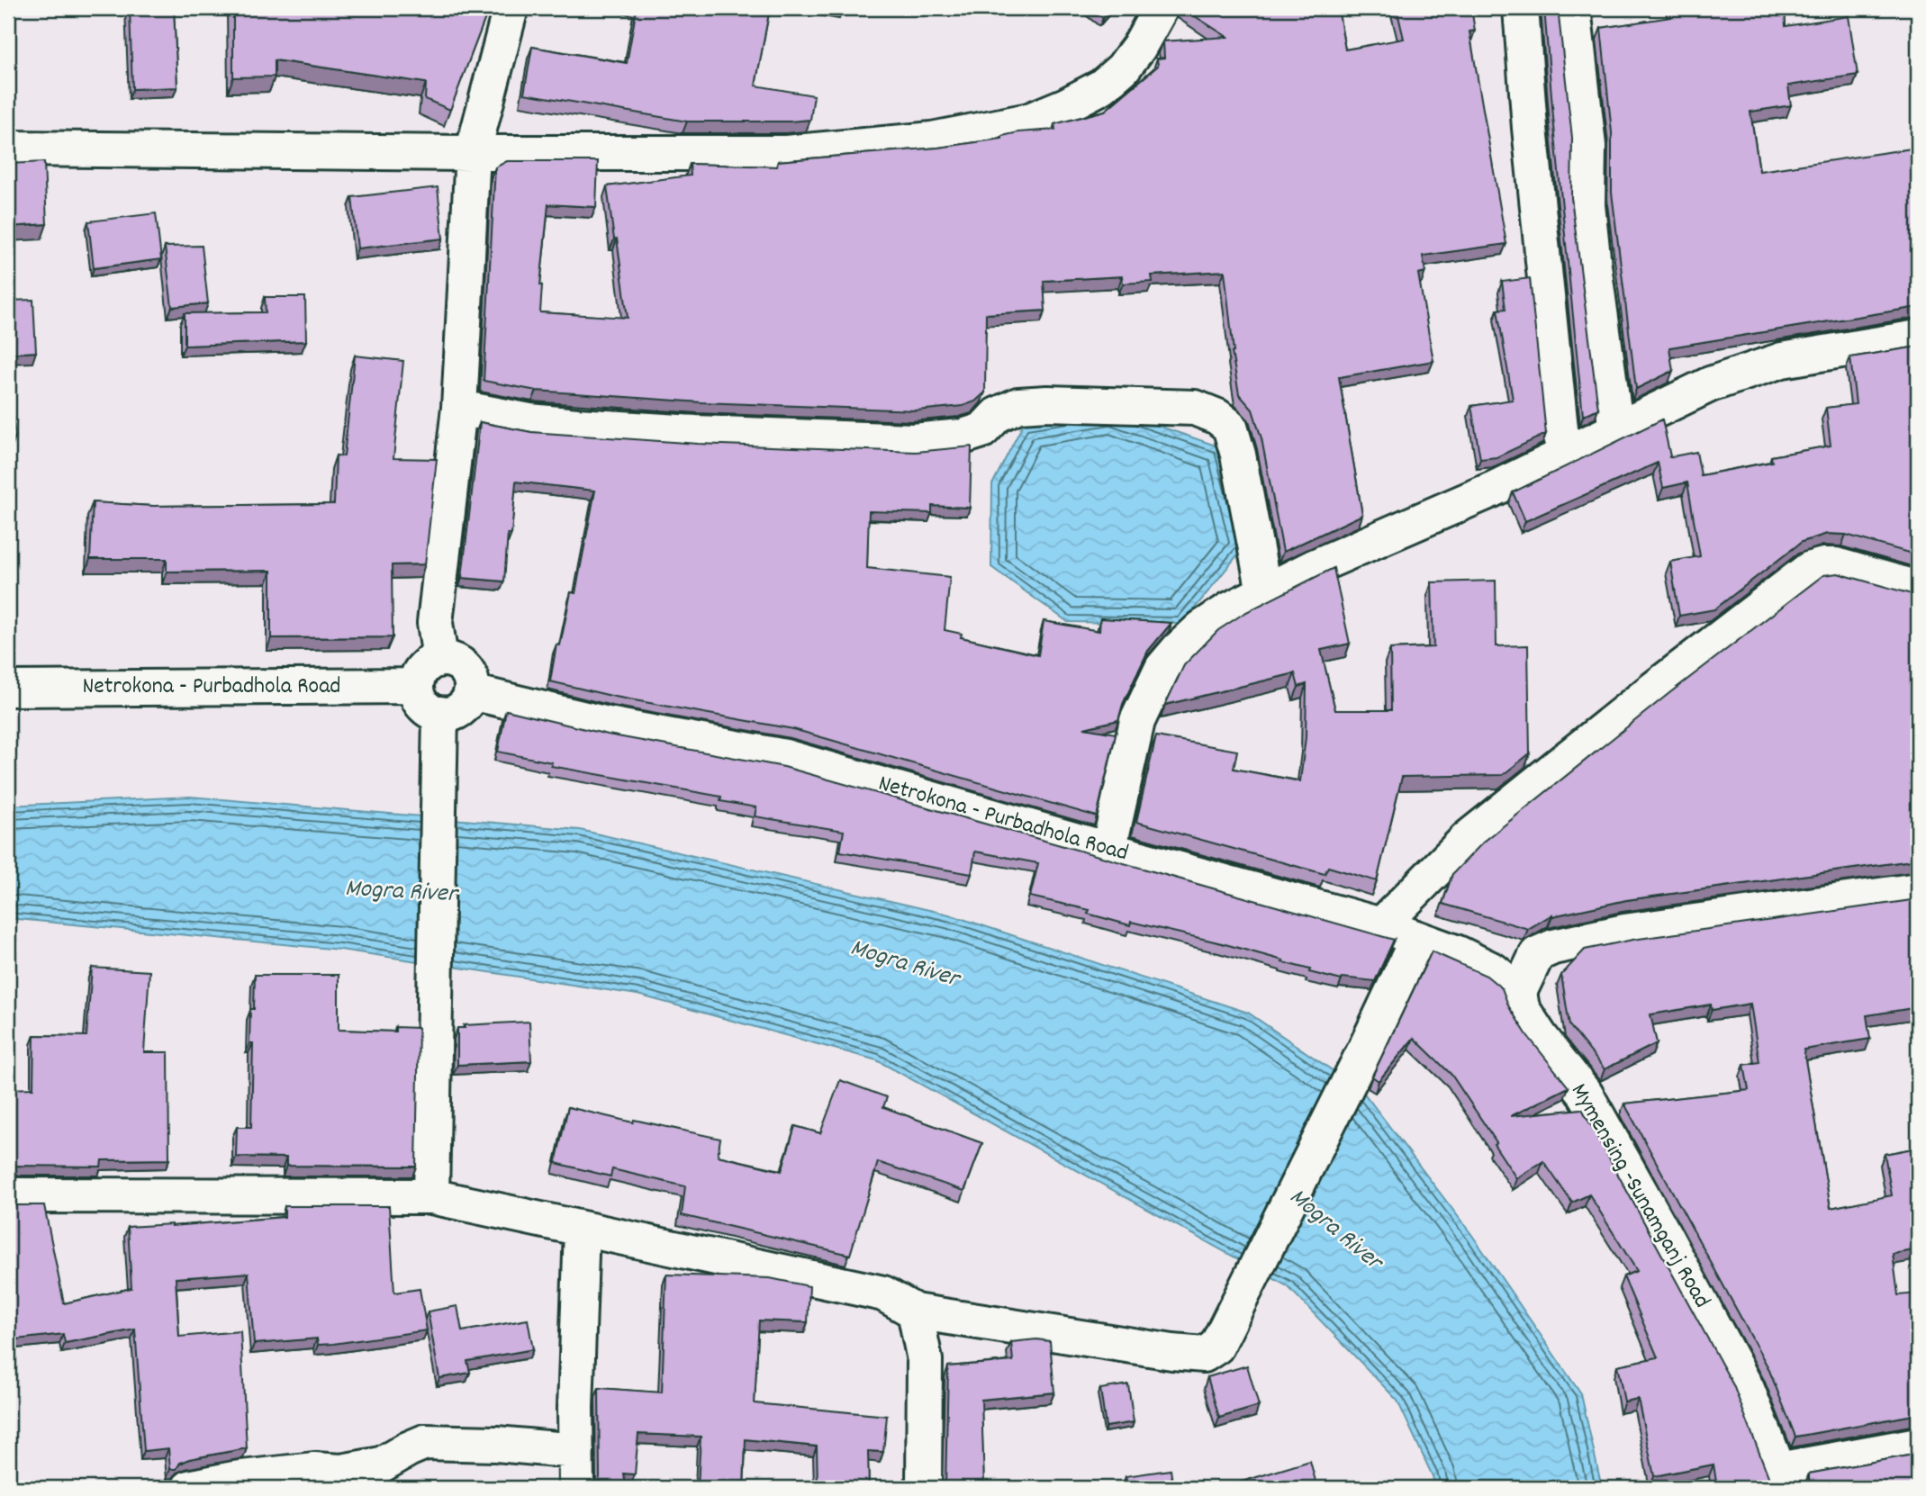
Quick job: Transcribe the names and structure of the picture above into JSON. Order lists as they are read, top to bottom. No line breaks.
{"streets":{"street":["Netrokona - Purbadhola Road","Mymensing -Sunamganj Road"]},"crossings":[["Netrokona - Purbadhola Road","Mymensing -Sunamganj Road"]],"water":["Mogra River"]}
